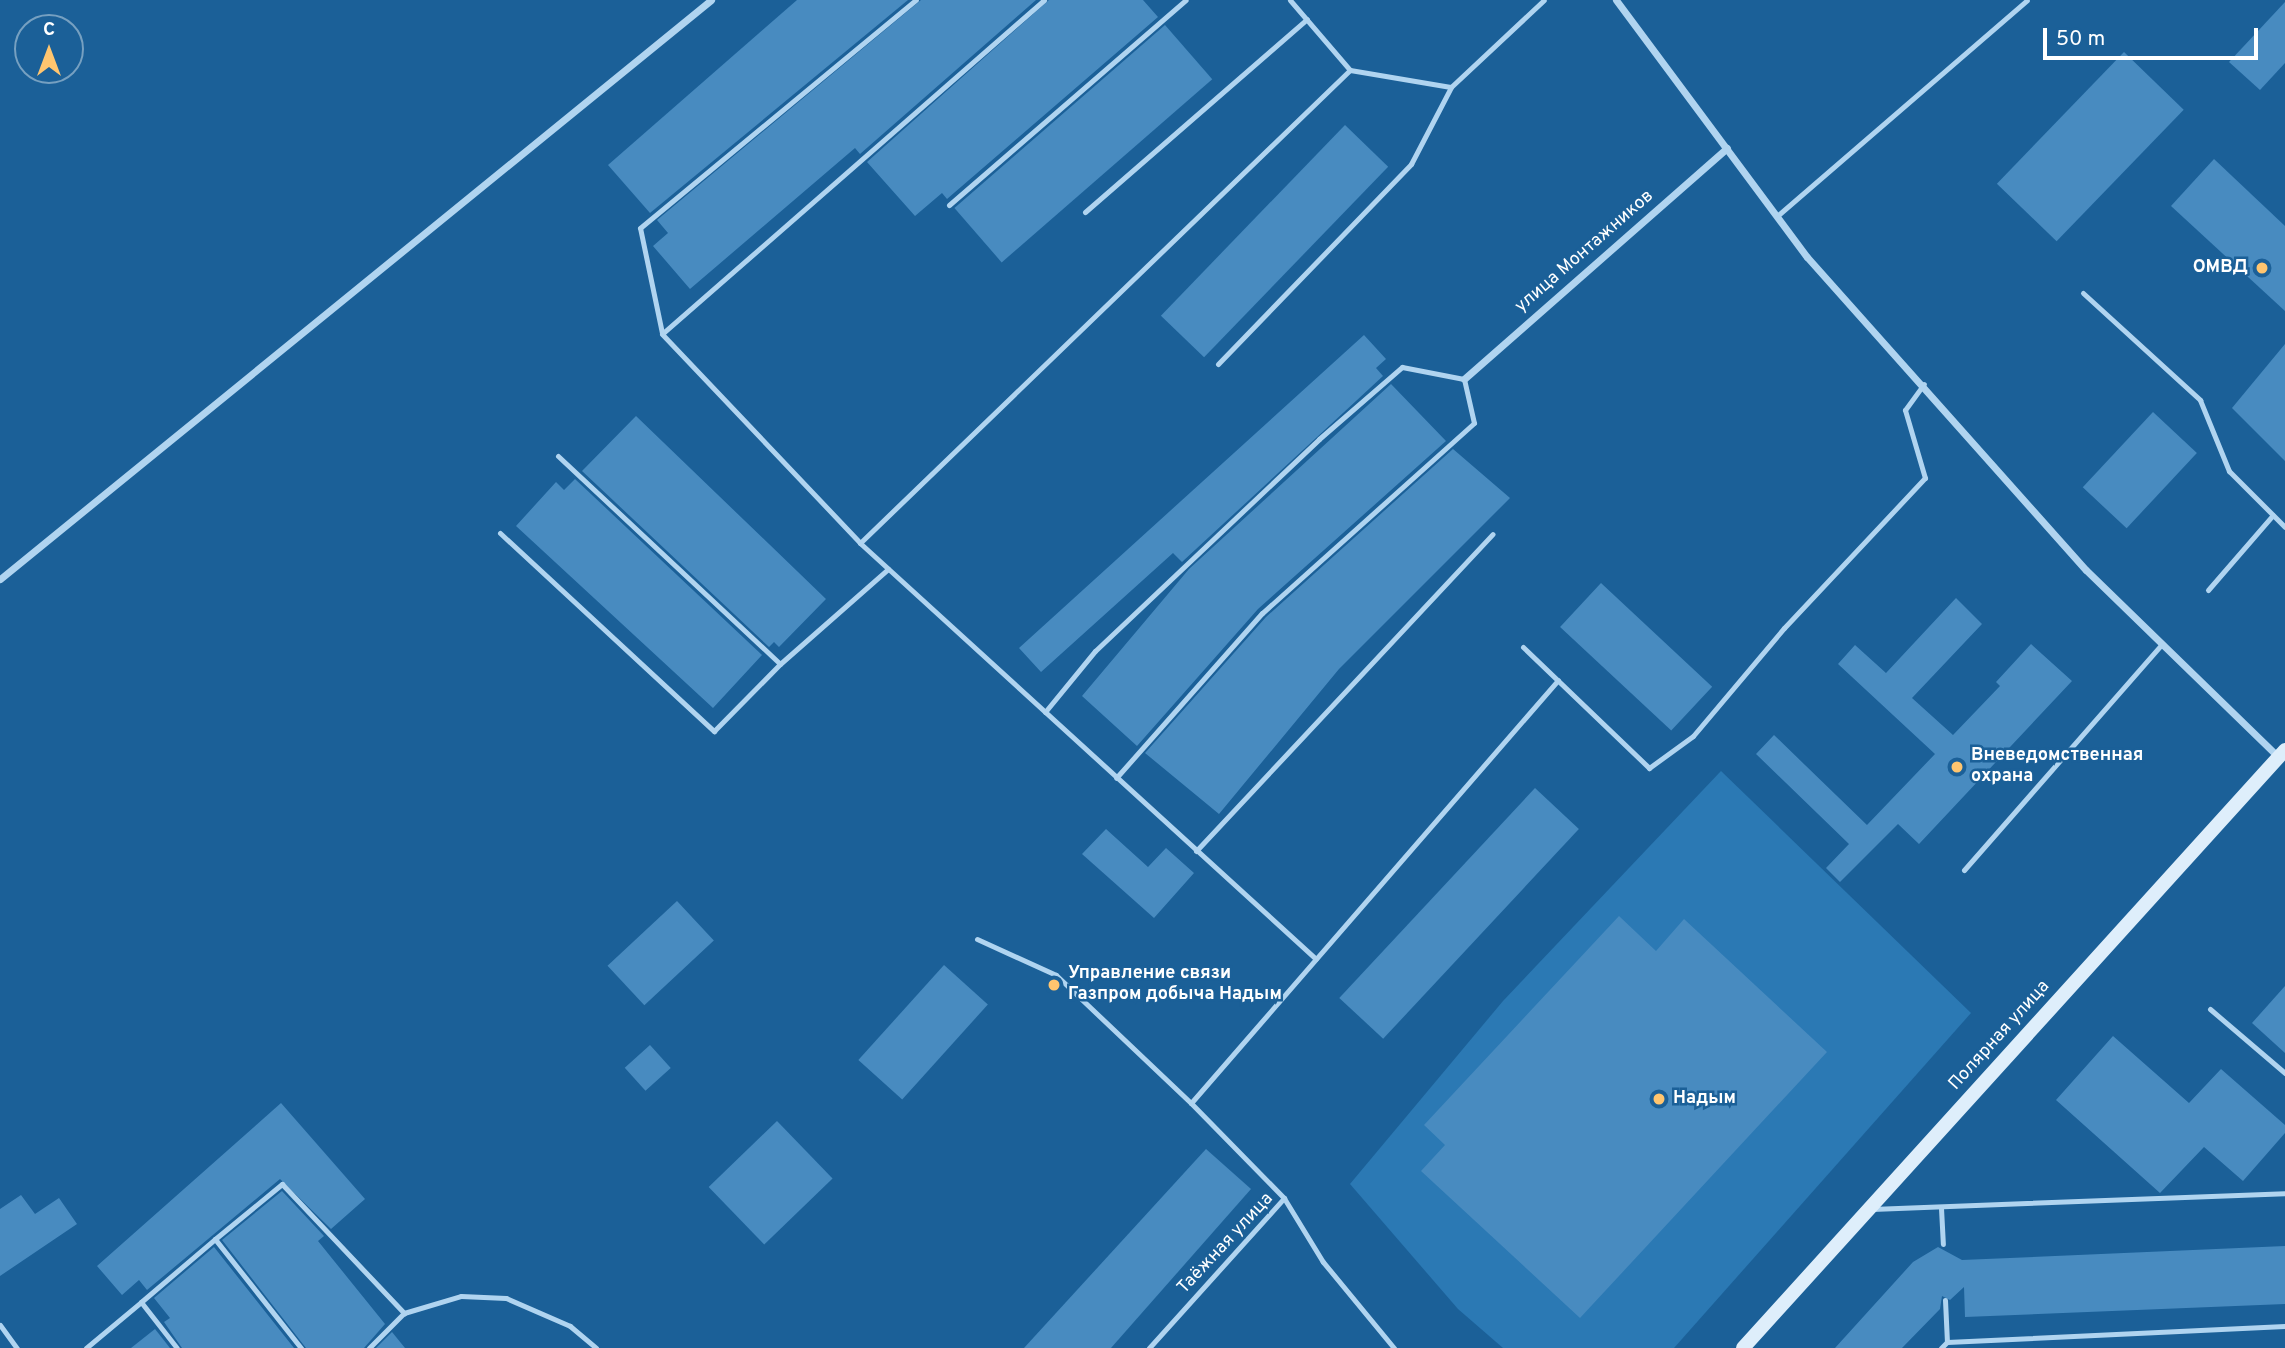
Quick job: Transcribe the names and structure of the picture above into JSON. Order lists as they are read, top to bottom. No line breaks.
{"streets":{"street":["улица Монтажников","Полярная улица"],"lane":["Таёжная улица"]},"places":["ОМВД","Вневедомственная охрана","Управление связи Газпром добыча Надым","Надым"],"scale_bar":"50 m","north":"top"}
